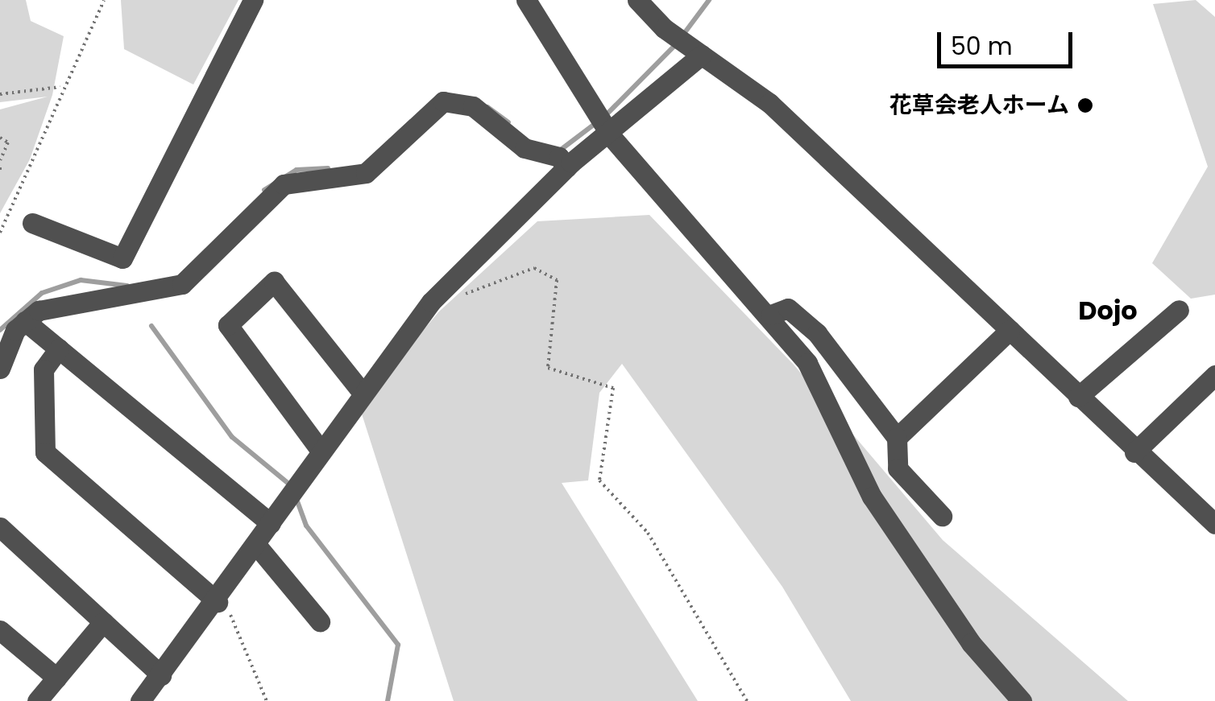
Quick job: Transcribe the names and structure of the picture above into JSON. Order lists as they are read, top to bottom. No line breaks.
{"districts":["Dojo"],"places":["花草会老人ホーム"],"scale_bar":"50 m"}
